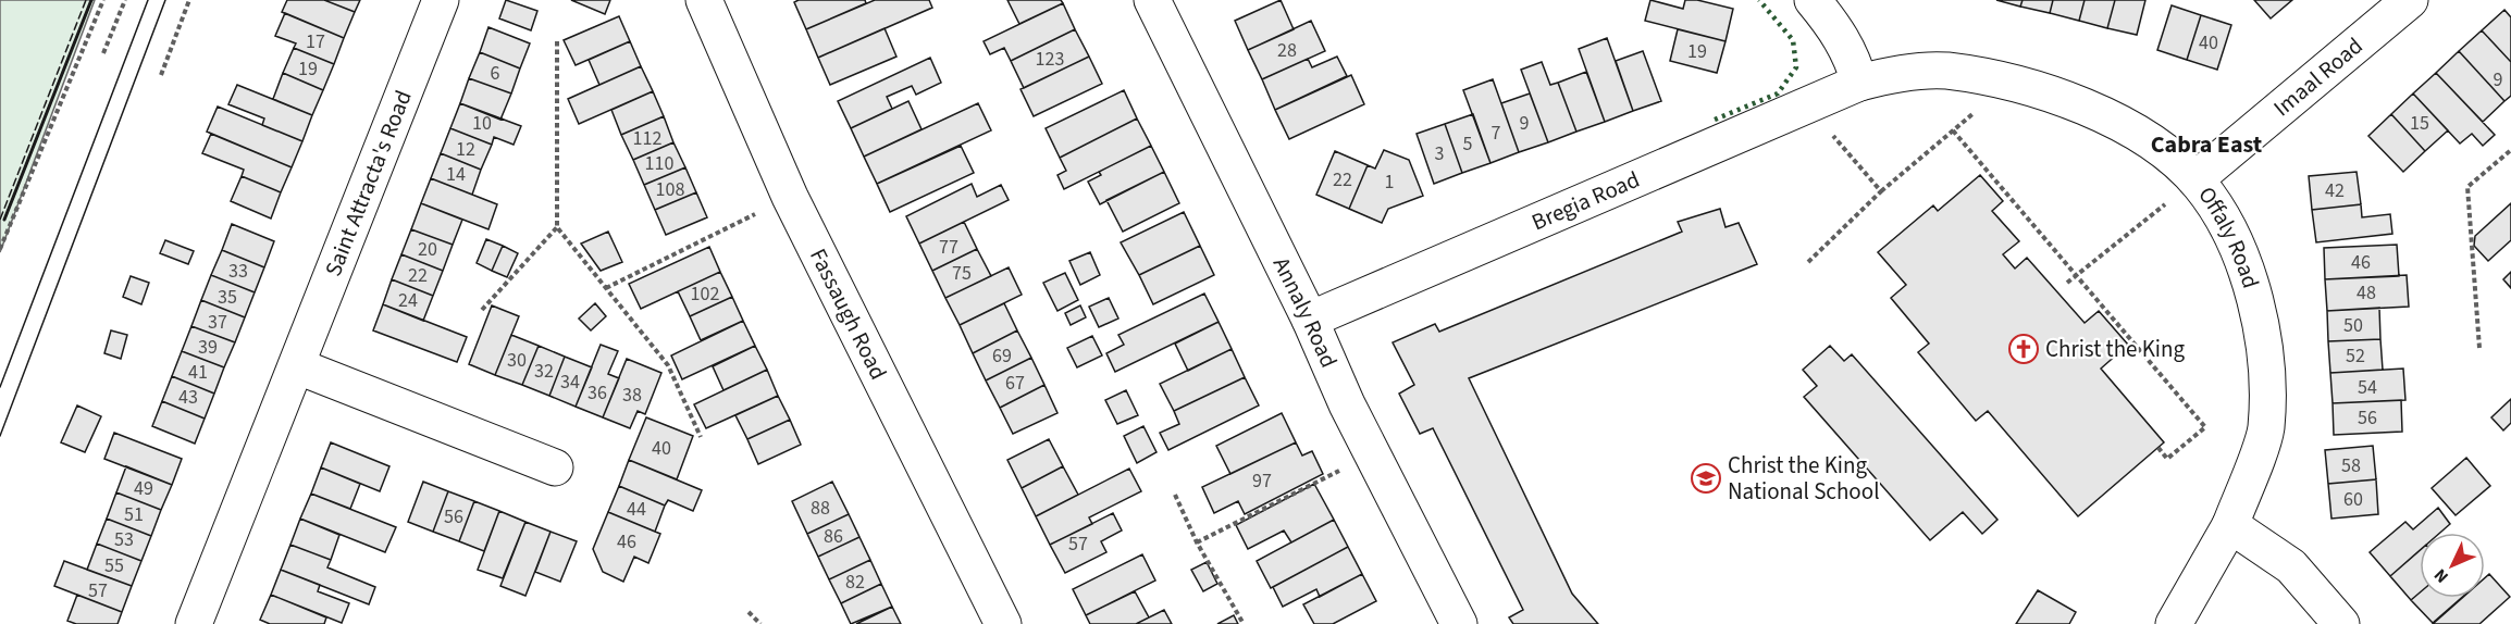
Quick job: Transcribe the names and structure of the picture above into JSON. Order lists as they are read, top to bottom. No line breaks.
{"streets":{"street":["Imaal Road","Saint Attracta's Road","Bregia Road","Offaly Road","Annaly Road","Fassaugh Road"]},"crossings":[["Imaal Road","Offaly Road"],["Bregia Road","Offaly Road"],["Bregia Road","Annaly Road"]],"districts":["Cabra East"],"places":{"church":["Christ the King"],"school or university":["Christ the King National School"]},"house_numbers":["17","40","28","19","123","19","6","9","10","9","15","7","112","5","12","3","110","14","22","1","108","42","77","20","46","33","75","22","48","102","35","24","37","50","39","69","52","30","32","41","34","67","54","36","38","43","56","40","58","97","49","60","88","44","51","56","86","53","46","57","55","82","57"],"north":"bottom left"}
